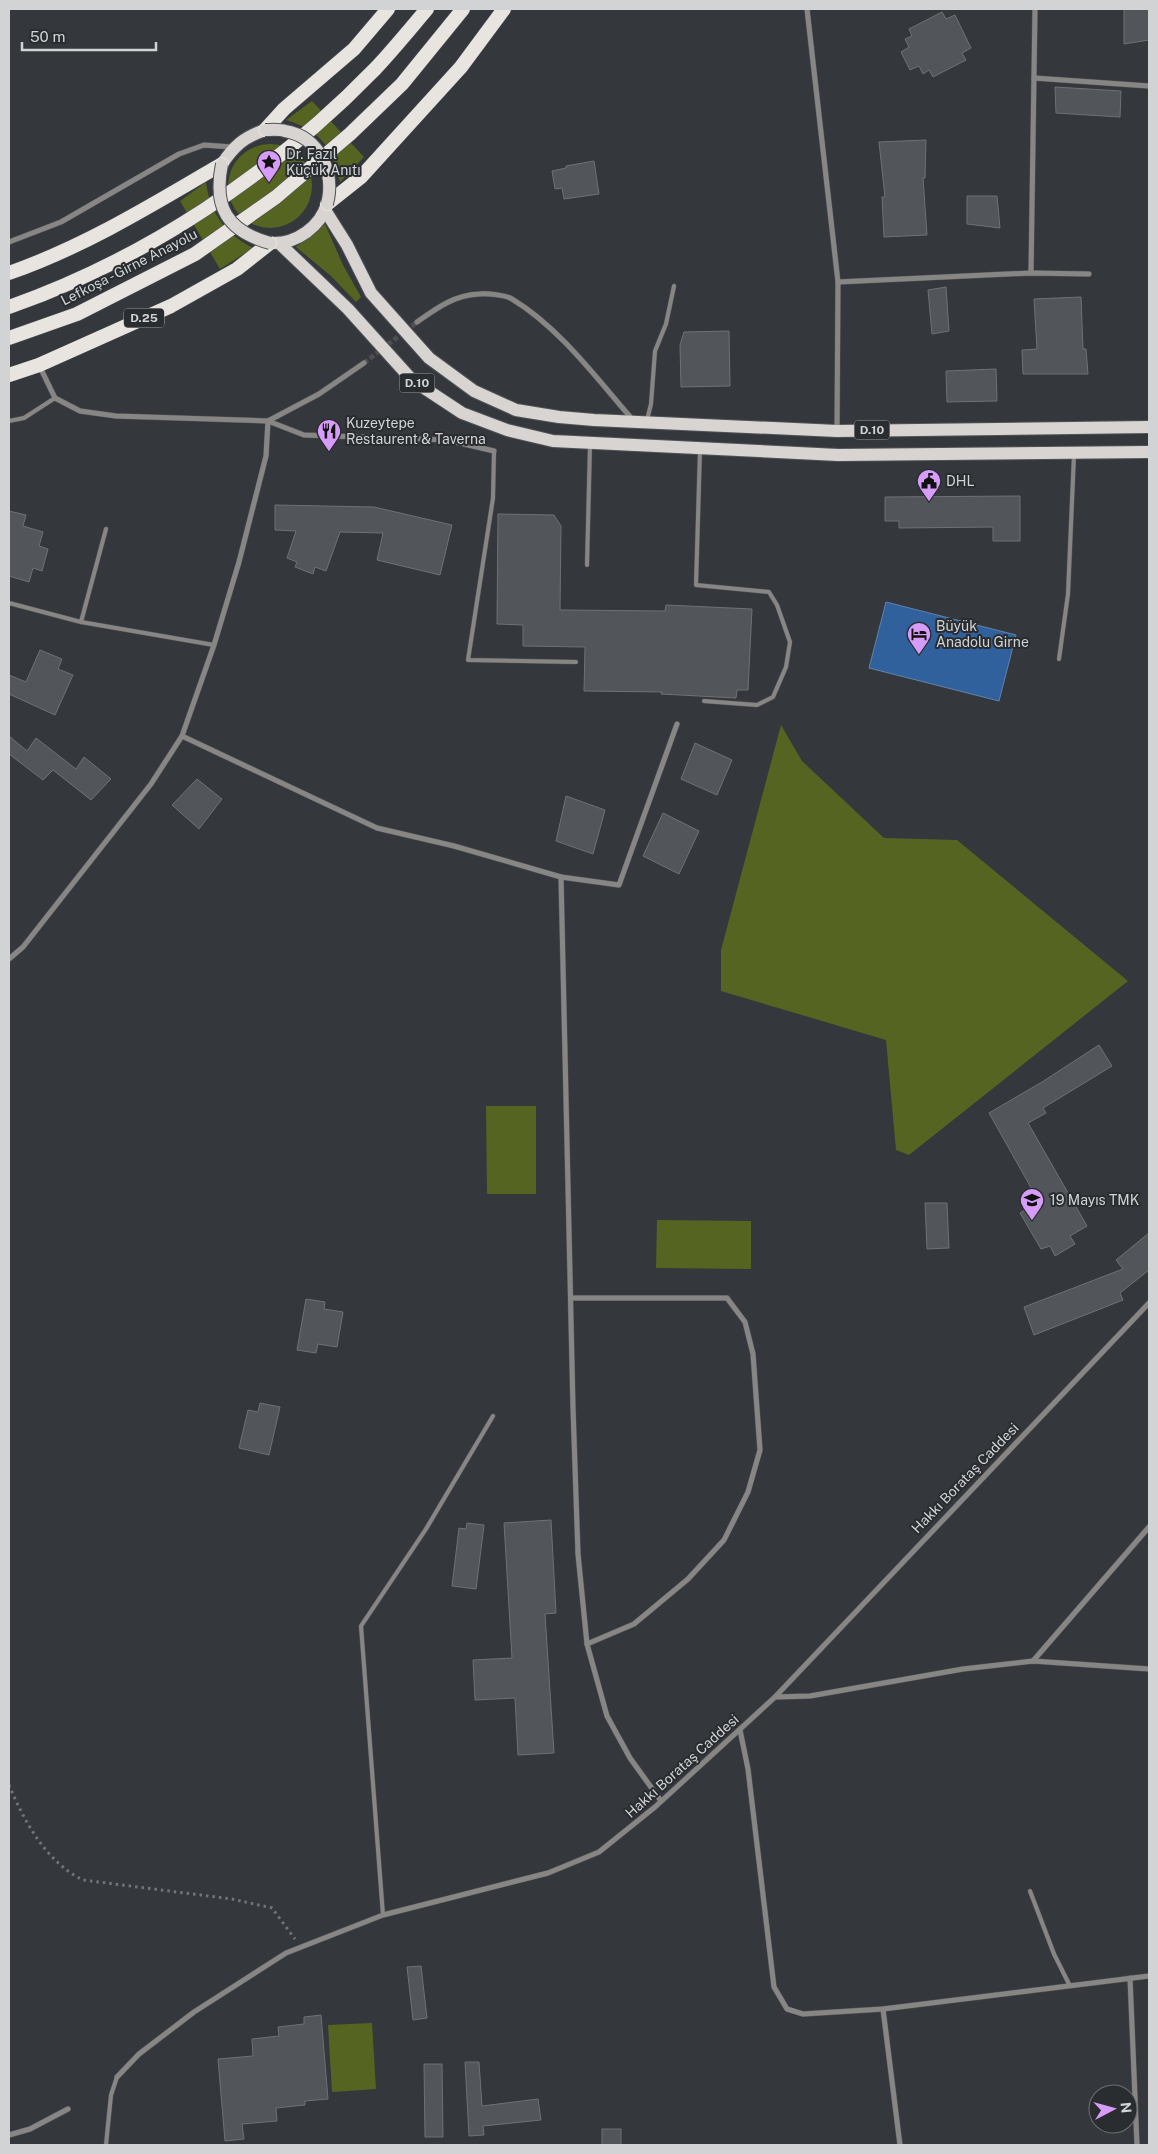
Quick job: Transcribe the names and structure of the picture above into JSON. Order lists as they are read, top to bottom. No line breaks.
{"streets":{"highway":["Lefkoşa - Girne Anayolu","D.25","D.10"],"street":["Hakkı Borataş Caddesi"]},"crossings":[["D.25","D.10"]],"places":{"place":["Dr. Fazıl Küçük Anıtı"],"restaurant":["Kuzeytepe Restaurent & Taverna"],"public building":["DHL"],"hotel":["Büyük Anadolu Girne"],"school or university":["19 Mayıs TMK"]},"scale_bar":"50 m","north":"right"}
